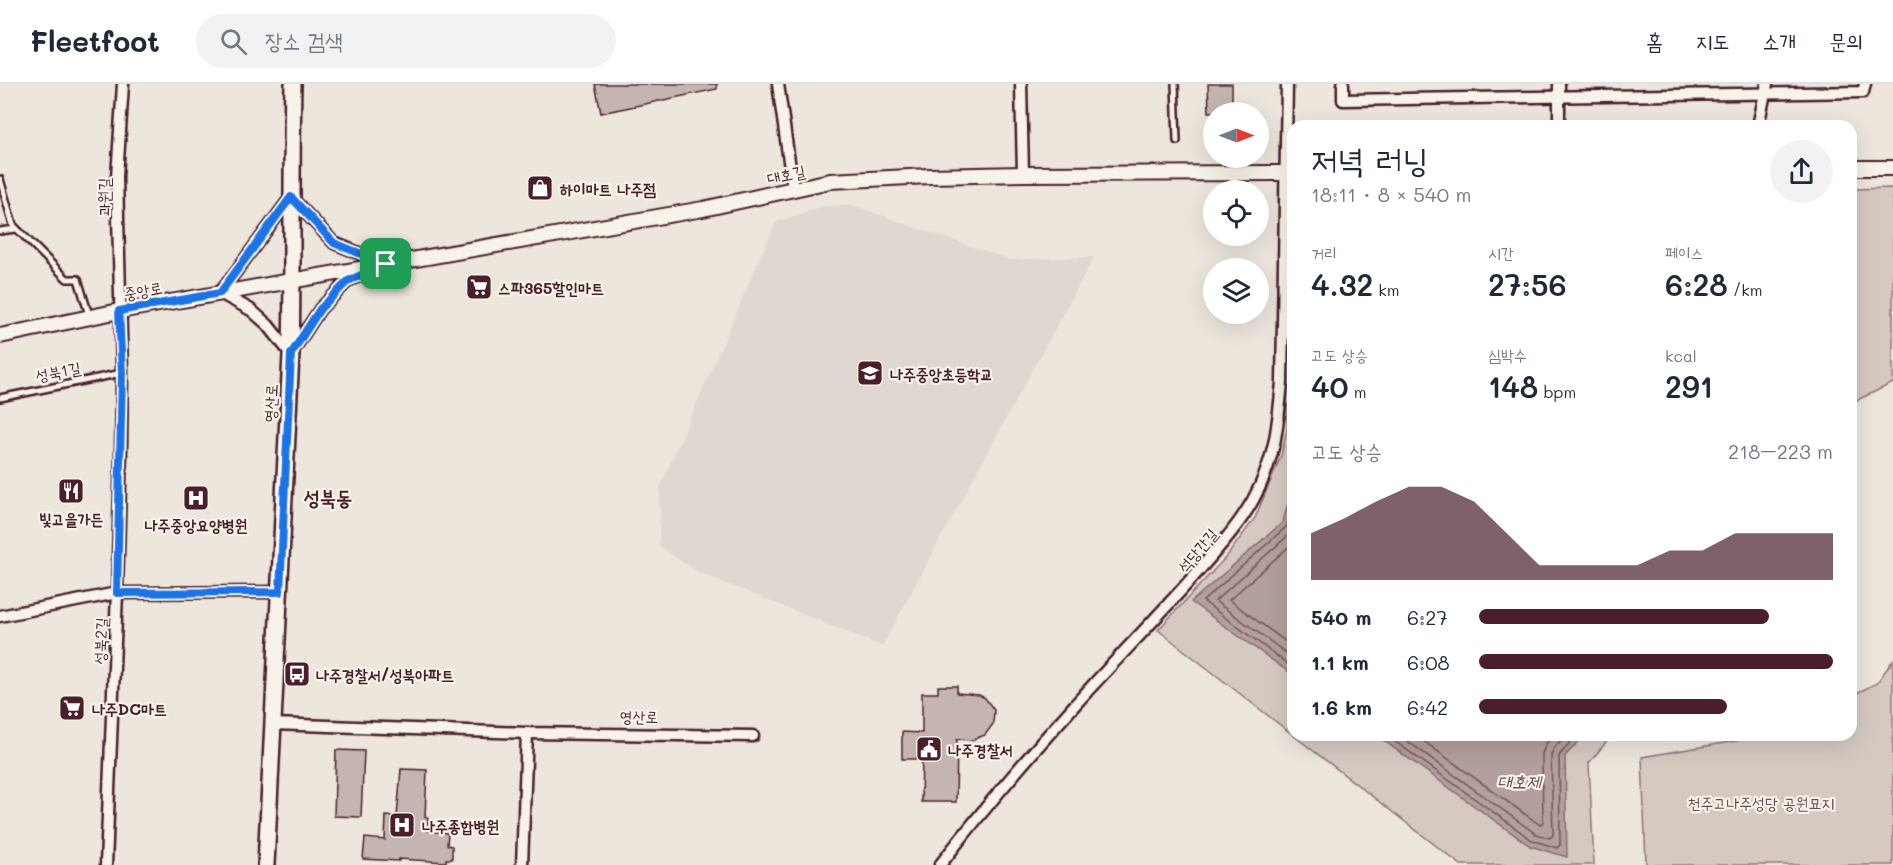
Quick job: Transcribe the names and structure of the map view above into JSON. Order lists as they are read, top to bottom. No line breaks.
{"streets":{"main road":["영산로"],"street":["대호길","과원길","중앙로","석당간길","성북2길"],"lane":["성북1길"]},"crossings":[["대호길","중앙로"],["대호길","영산로"],["과원길","중앙로"],["과원길","성북2길"],["중앙로","영산로"],["중앙로","성북2길"],["성북1길","성북2길"]],"districts":["성북동"],"water":["대호제"],"parks":["천주고나주성당 공원묘지"],"places":{"shop":["하이마트 나주점"],"supermarket":["스파365할인마트","나주DC마트"],"school or university":["나주중앙초등학교"],"restaurant":["빛고을가든"],"hospital":["나주중앙요양병원","나주종합병원"],"bus stop":["나주경찰서/성북아파트"],"public building":["나주경찰서"]},"north":"right","page":{"header":"Fleetfoot","search":"장소 검색","nav":["홈","지도","소개","문의"],"heading":["저녁 러닝","18:11 · 8 × 540 m"],"stats":[["거리","4.32 km"],["시간","27:56"],["페이스","6:28 /km"],["고도 상승","40 m"],["심박수","148 bpm"],["kcal","291"]],"chart":["고도 상승","218–223 m"],"list":[{"name":"540 m","note":"6:27"},{"name":"1.1 km","note":"6:08"},{"name":"1.6 km","note":"6:42"}]}}
